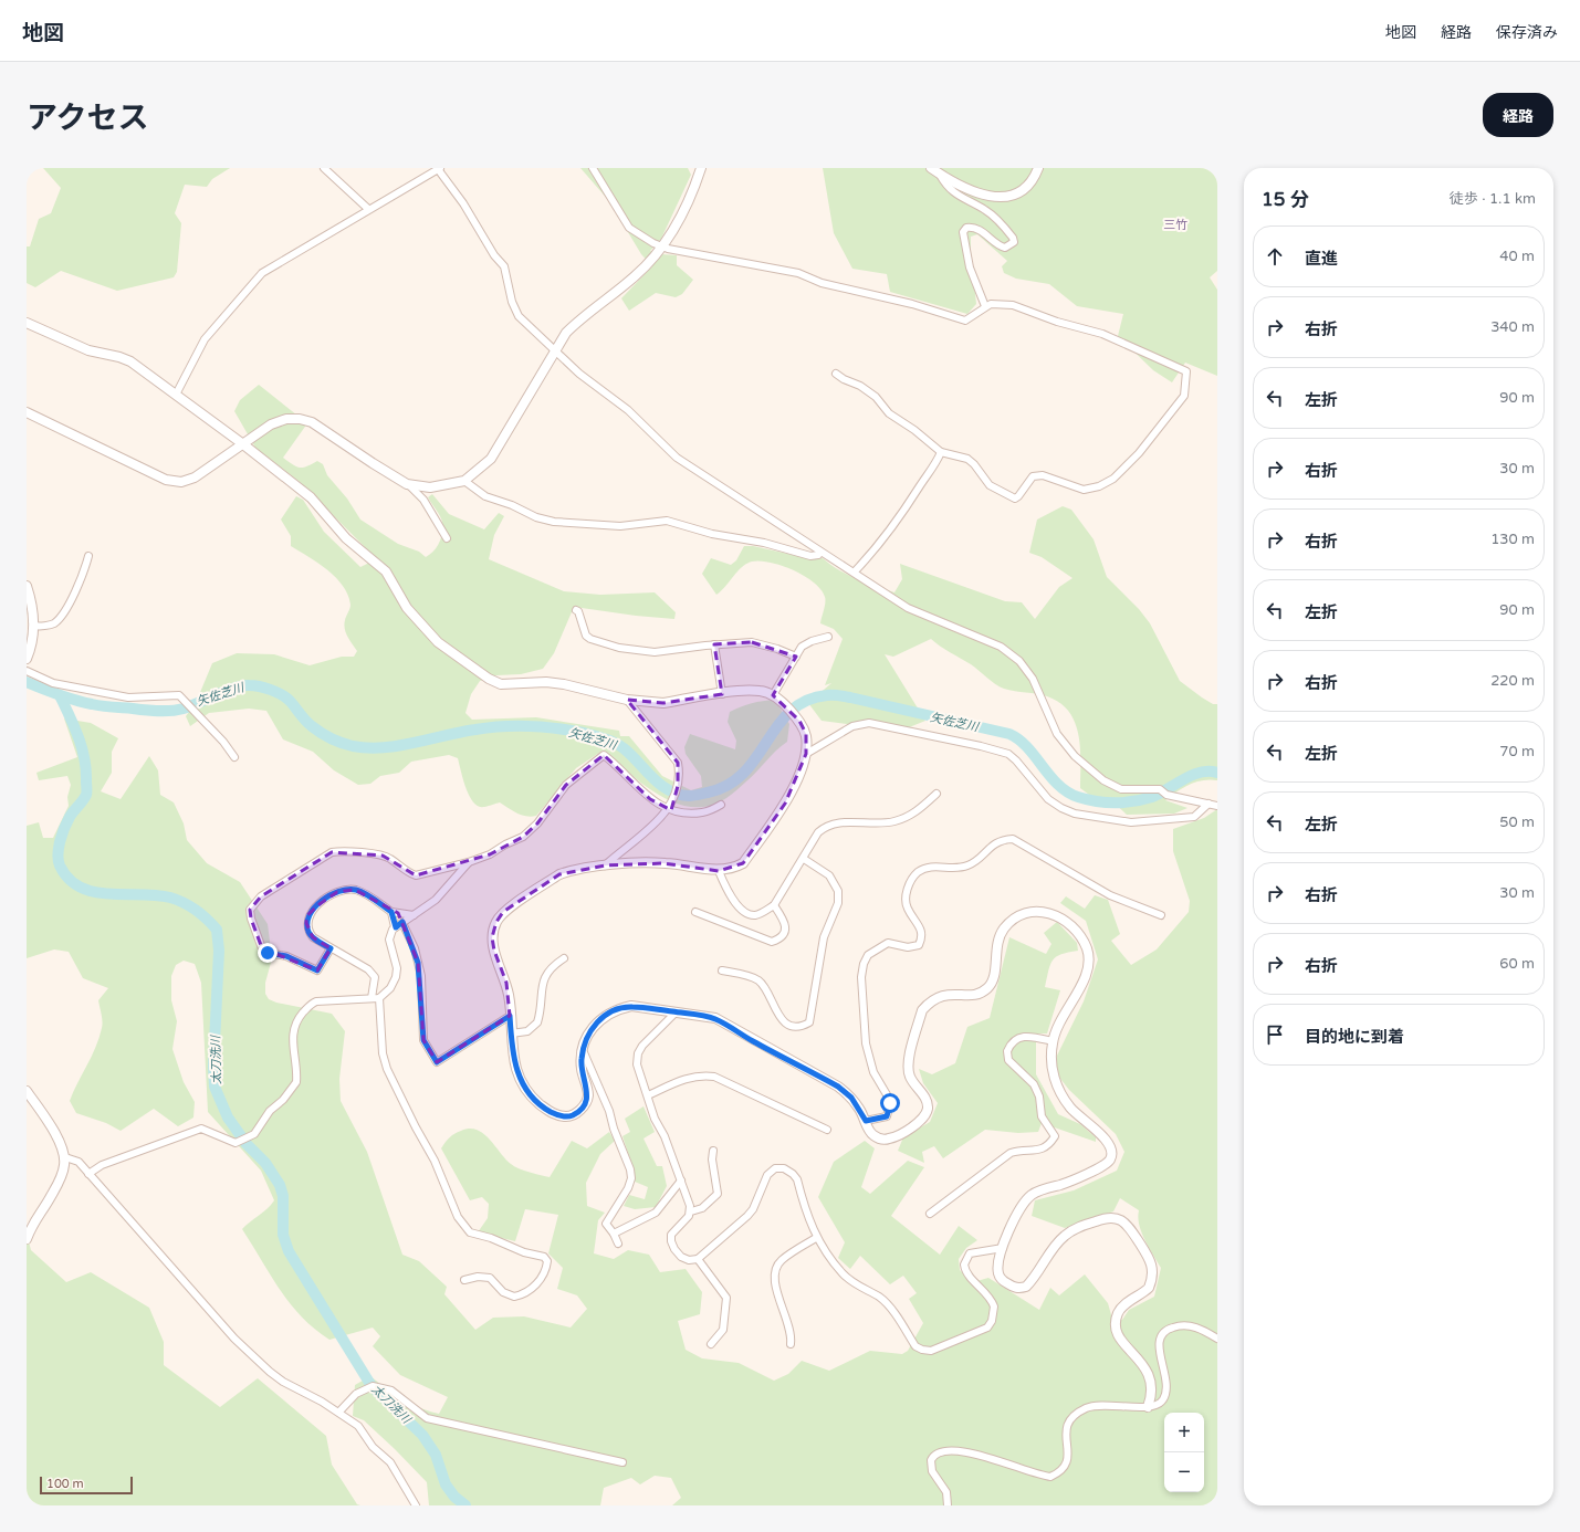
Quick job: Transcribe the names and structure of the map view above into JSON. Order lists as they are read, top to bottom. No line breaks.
{"districts":["三竹"],"water":["矢佐芝川","太刀洗川"],"scale_bar":"100 m","page":{"header":"地図","nav":["地図","経路","保存済み"],"title":"アクセス","buttons":"経路","heading":["15 分","徒歩 · 1.1 km"],"list":[["直進","40 m"],["右折","340 m"],["左折","90 m"],["右折","30 m"],["右折","130 m"],["左折","90 m"],["右折","220 m"],["左折","70 m"],["左折","50 m"],["右折","30 m"],["右折","60 m"],"目的地に到着"],"map_buttons":["+","−"],"scale":"100 m"}}
